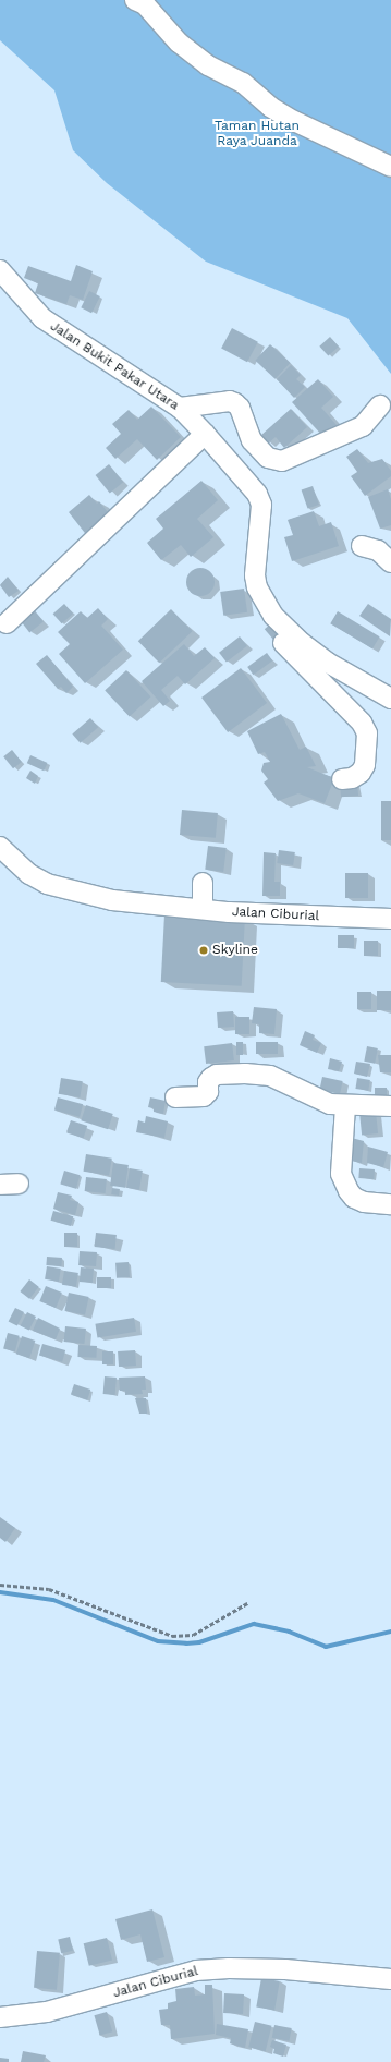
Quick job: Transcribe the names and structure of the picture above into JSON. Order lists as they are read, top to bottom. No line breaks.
{"streets":{"street":["Jalan Bukit Pakar Utara","Jalan Ciburial"]},"parks":["Taman Hutan Raya Juanda"],"places":["Skyline"]}
